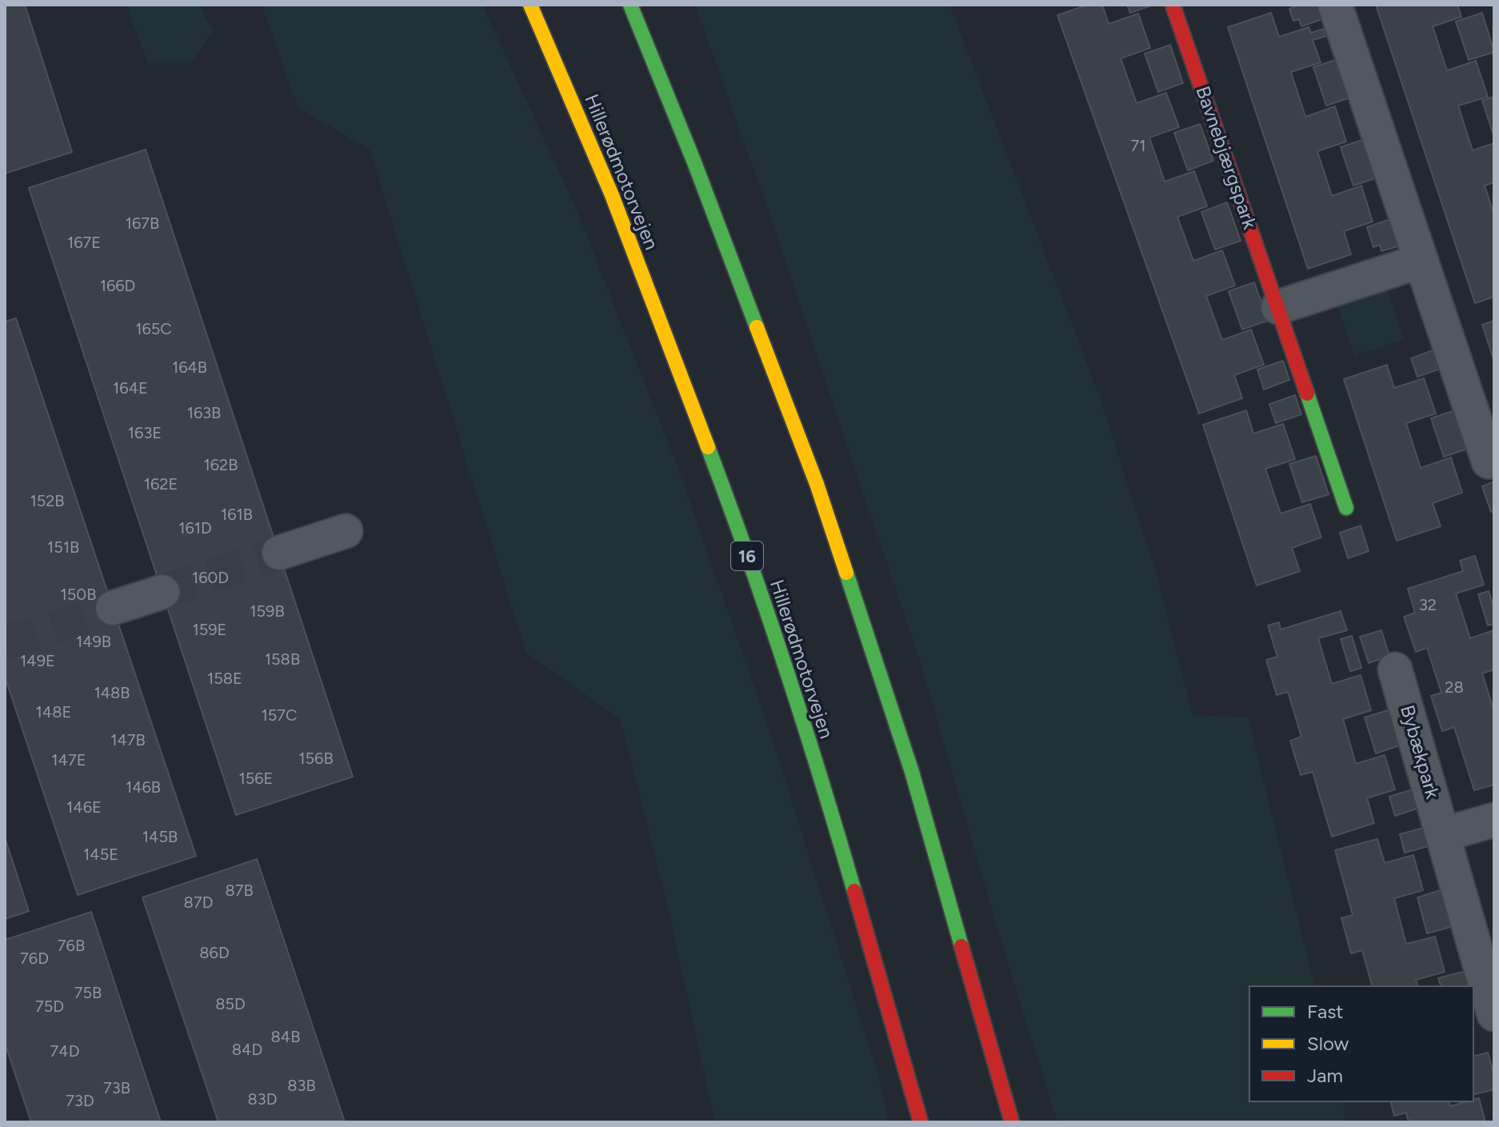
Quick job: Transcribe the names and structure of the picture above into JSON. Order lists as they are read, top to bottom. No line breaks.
{"streets":{"main road":["Bavnebjærgspark","Hillerødmotorvejen","16"],"street":["Bybækpark"]},"house_numbers":["71","167B","167E","166D","165C","164B","164E","163B","163E","162B","162E","152B","161B","161D","151B","160D","150B","32","159B","159E","149B","158B","149E","158E","28","148B","148E","157C","147B","156B","147E","156E","146B","146E","145B","145E","87B","87D","76B","86D","76D","75B","85D","75D","84B","84D","74D","83B","73B","83D","73D"],"legend":["Fast","Slow","Jam"]}
